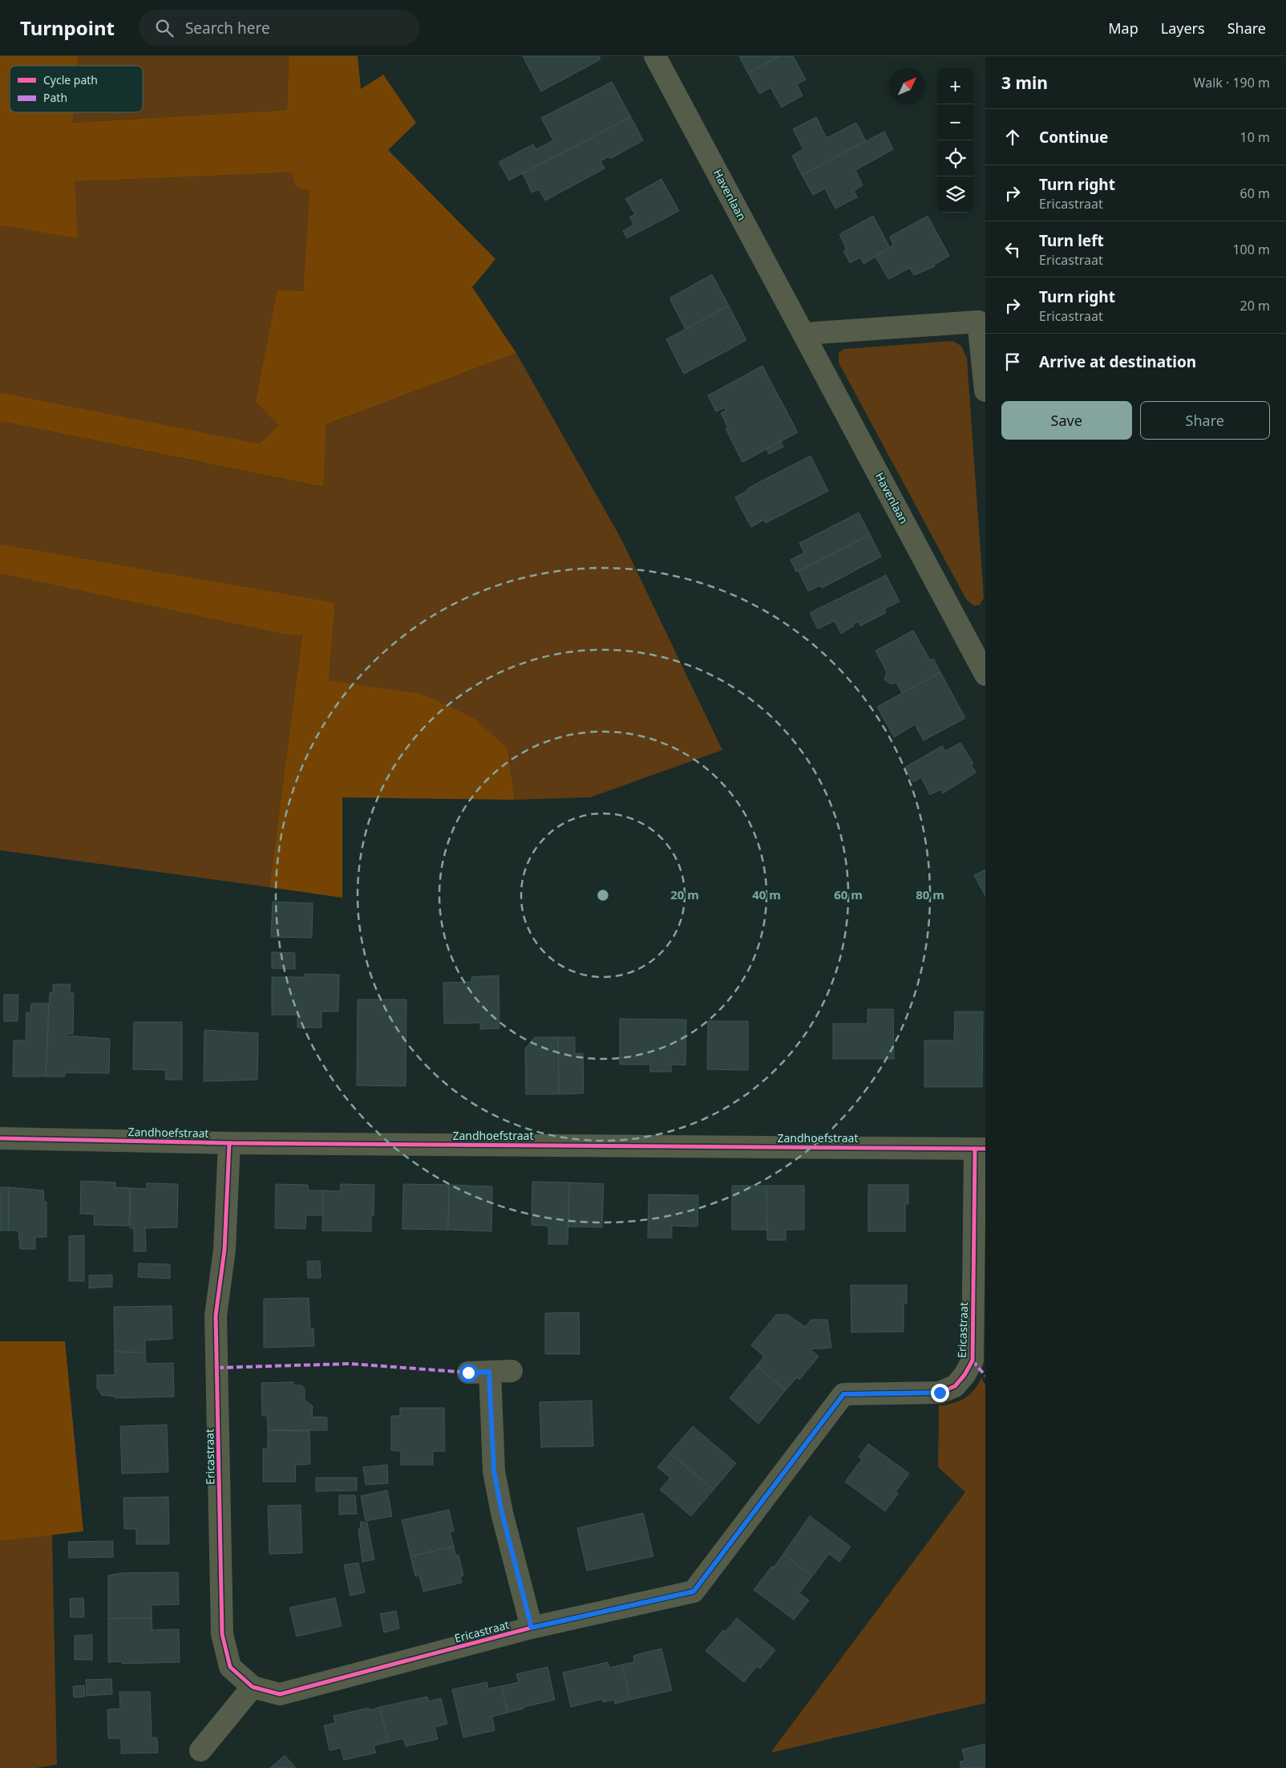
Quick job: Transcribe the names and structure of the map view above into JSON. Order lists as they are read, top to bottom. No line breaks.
{"streets":{"street":["Havenlaan","Zandhoefstraat","Ericastraat"]},"crossings":[["Zandhoefstraat","Ericastraat"]],"legend":["Cycle path","Path"],"north":"top right","page":{"header":"Turnpoint","search":"Search here","nav":["Map","Layers","Share"],"heading":["3 min","Walk · 190 m"],"map_buttons":["+","−"],"list":[["Continue","10 m"],["Turn right","Ericastraat","60 m"],["Turn left","Ericastraat","100 m"],["Turn right","Ericastraat","20 m"],"Arrive at destination"],"buttons":["Save","Share"]},"rings":["20 m","40 m","60 m","80 m"]}
